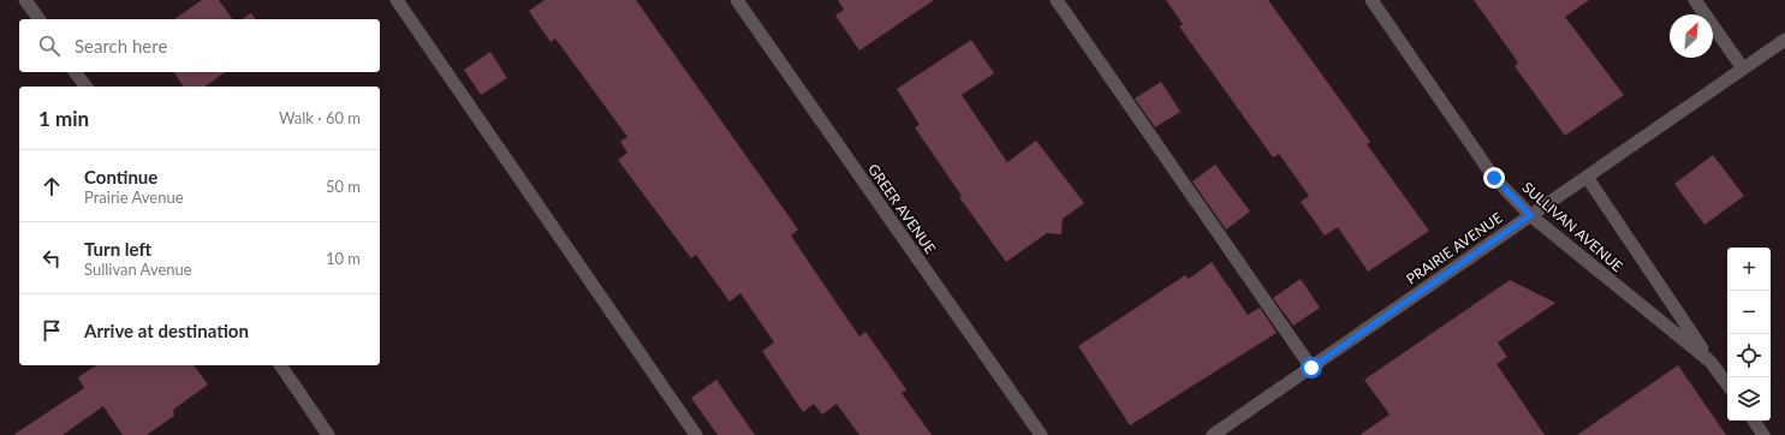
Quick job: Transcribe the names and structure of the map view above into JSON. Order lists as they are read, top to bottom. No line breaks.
{"streets":{"street":["GREER AVENUE","SULLIVAN AVENUE","PRAIRIE AVENUE"]},"crossings":[["SULLIVAN AVENUE","PRAIRIE AVENUE"]],"north":"top right","page":{"search":"Search here","heading":["1 min","Walk · 60 m"],"list":[["Continue","Prairie Avenue","50 m"],["Turn left","Sullivan Avenue","10 m"],"Arrive at destination"],"map_buttons":["+","−"]}}
